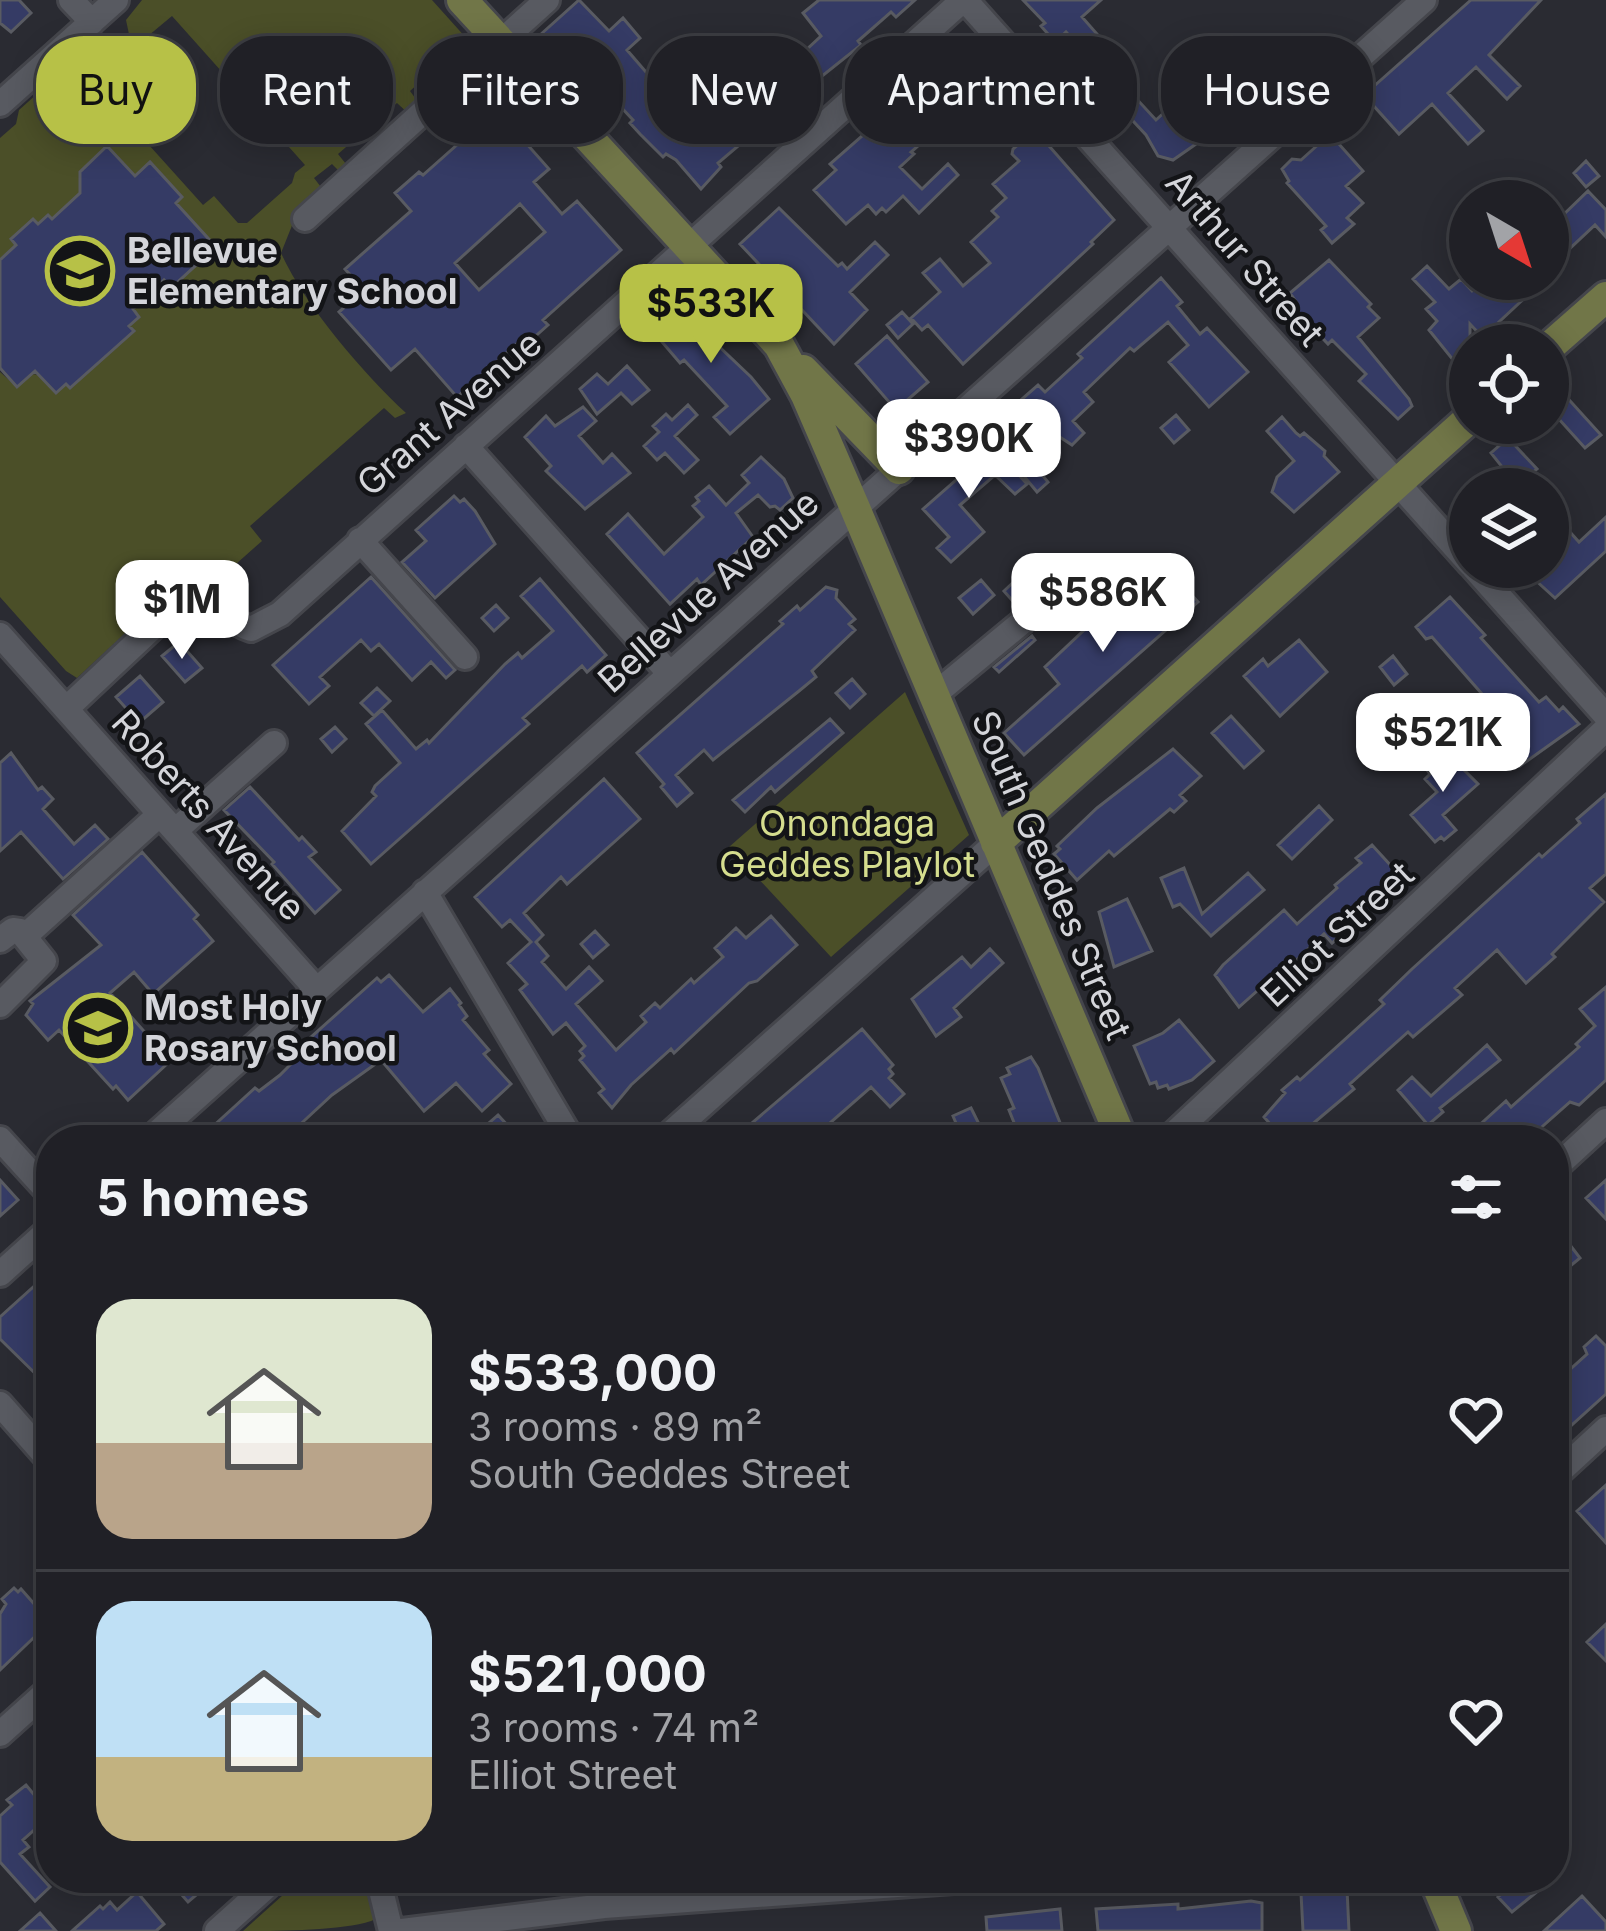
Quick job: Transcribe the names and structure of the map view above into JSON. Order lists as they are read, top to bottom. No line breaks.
{"streets":{"main road":["South Geddes Street"],"street":["Arthur Street","Grant Avenue","Bellevue Avenue","Roberts Avenue","Elliot Street"]},"crossings":[["Arthur Street","Grant Avenue"],["Arthur Street","Bellevue Avenue"],["Grant Avenue","Roberts Avenue"],["Grant Avenue","South Geddes Street"],["Bellevue Avenue","Roberts Avenue"],["Bellevue Avenue","South Geddes Street"]],"parks":["Onondaga Geddes Playlot"],"places":{"school or university":["Bellevue Elementary School","Most Holy Rosary School"]},"north":"bottom right","page":{"chip":["Buy","Rent","Filters","New","Apartment","House"],"price":["$533K","$390K","$586K","$1M","$521K"],"heading":"5 homes","list":[{"name":"$533,000","note":"3 rooms · 89 m² · South Geddes Street"},{"name":"$521,000","note":"3 rooms · 74 m² · Elliot Street"}]}}
